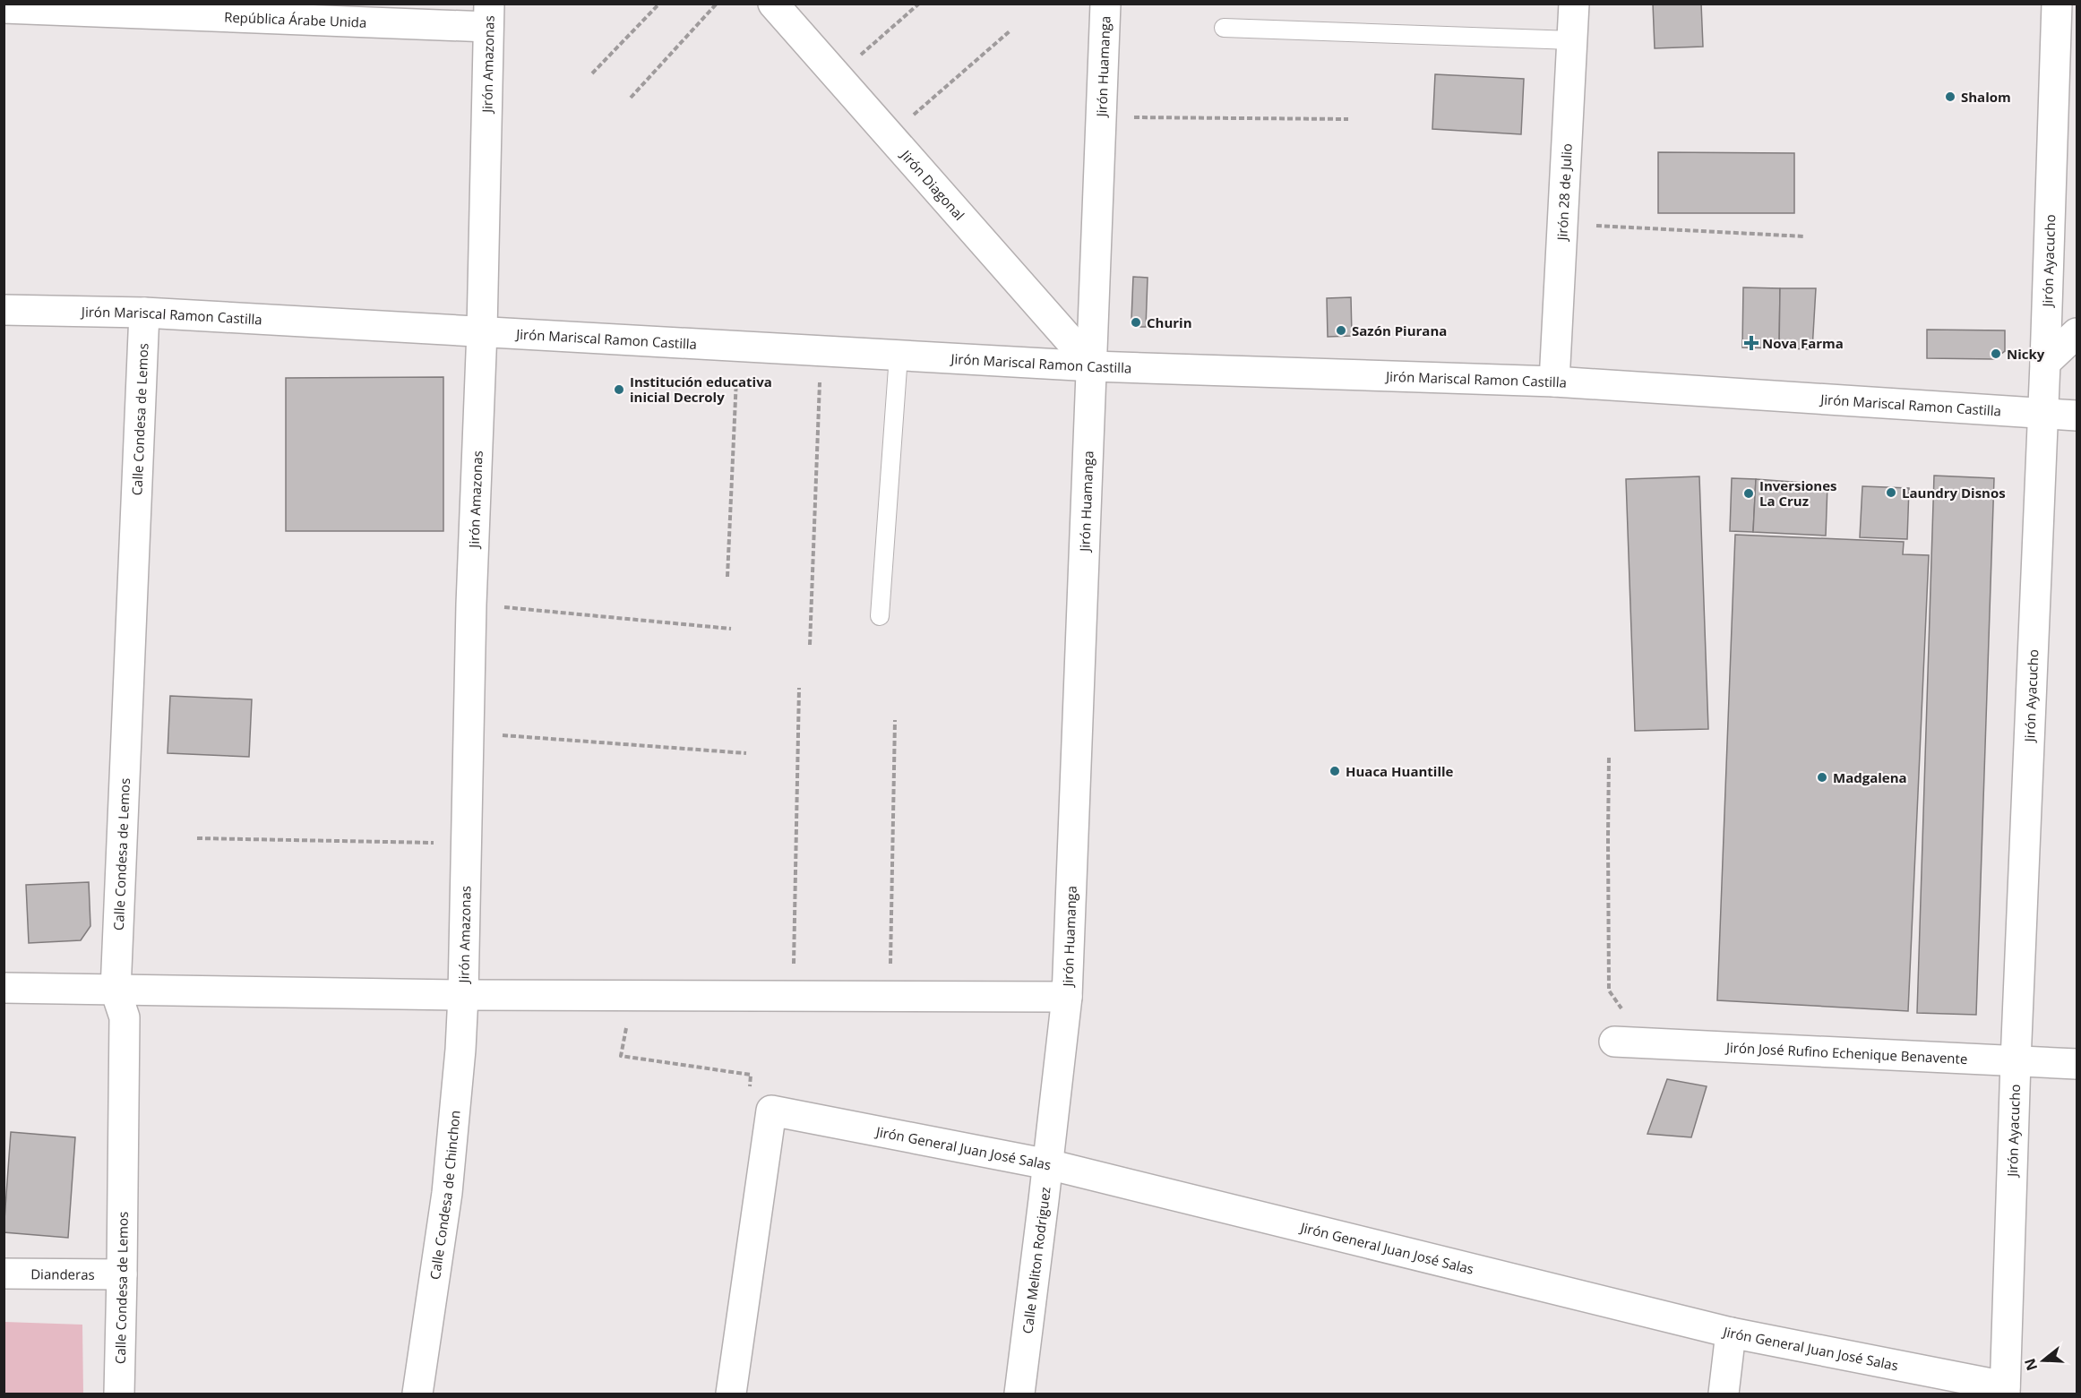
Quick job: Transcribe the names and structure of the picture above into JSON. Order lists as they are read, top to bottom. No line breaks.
{"streets":{"street":["República Árabe Unida","Jirón Amazonas","Jirón Huamanga","Jirón Diagonal","Jirón 28 de Julio","Jirón Ayacucho","Jirón Mariscal Ramon Castilla","Calle Condesa de Lemos","Jirón José Rufino Echenique Benavente","Jirón General Juan José Salas","Calle Condesa de Chinchon","Calle Meliton Rodriguez","Dianderas"]},"crossings":[["República Árabe Unida","Jirón Amazonas"],["Jirón Amazonas","Jirón Mariscal Ramon Castilla"],["Jirón Amazonas","Calle Condesa de Chinchon"],["Jirón Huamanga","Jirón Diagonal"],["Jirón Huamanga","Jirón Mariscal Ramon Castilla"],["Jirón Huamanga","Calle Meliton Rodriguez"],["Jirón Diagonal","Jirón Mariscal Ramon Castilla"],["Jirón 28 de Julio","Jirón Mariscal Ramon Castilla"],["Jirón Ayacucho","Jirón Mariscal Ramon Castilla"],["Jirón Ayacucho","Jirón José Rufino Echenique Benavente"],["Jirón Ayacucho","Jirón General Juan José Salas"],["Jirón Mariscal Ramon Castilla","Calle Condesa de Lemos"],["Calle Condesa de Lemos","Dianderas"],["Jirón General Juan José Salas","Calle Meliton Rodriguez"]],"places":{"other":["Shalom","Churin","Sazón Piurana","Nicky","Institución educativa inicial Decroly","Laundry Disnos","Inversiones La Cruz","Huaca Huantille","Madgalena"],"health":["Nova Farma"]},"north":"left"}
